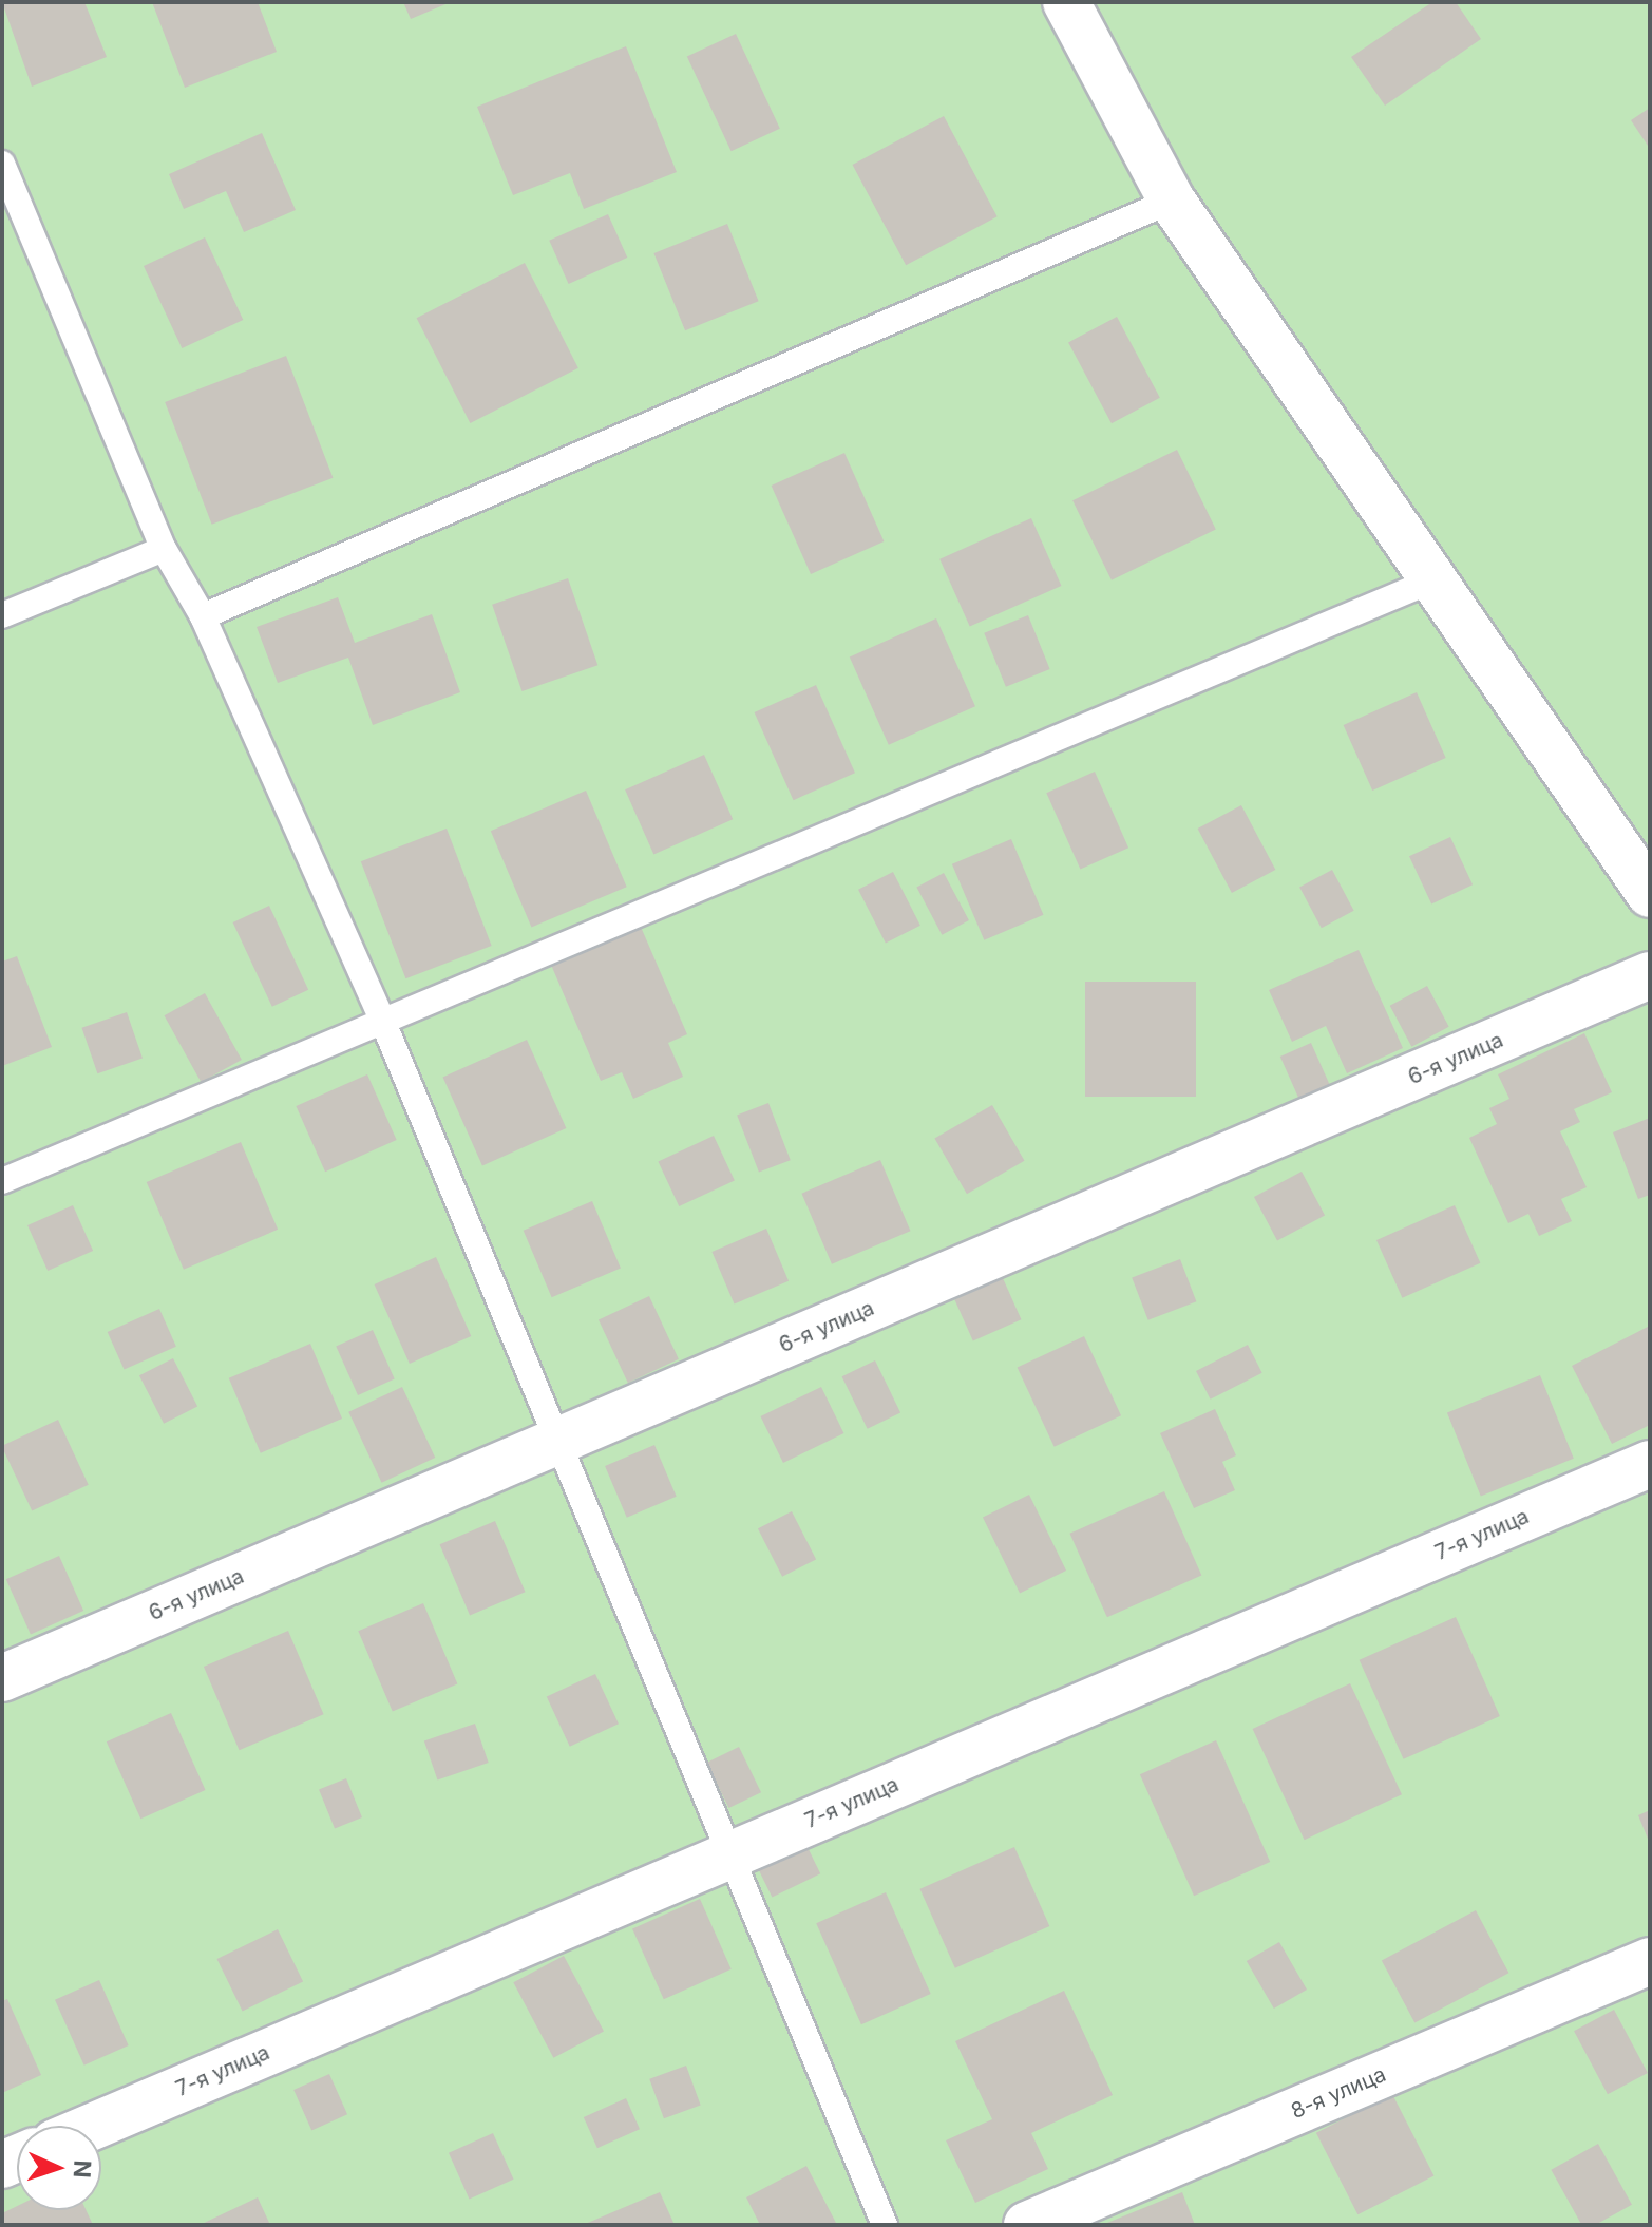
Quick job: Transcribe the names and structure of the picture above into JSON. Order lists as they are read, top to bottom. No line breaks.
{"streets":{"street":["6-я улица","7-я улица","8-я улица"]},"north":"right"}
